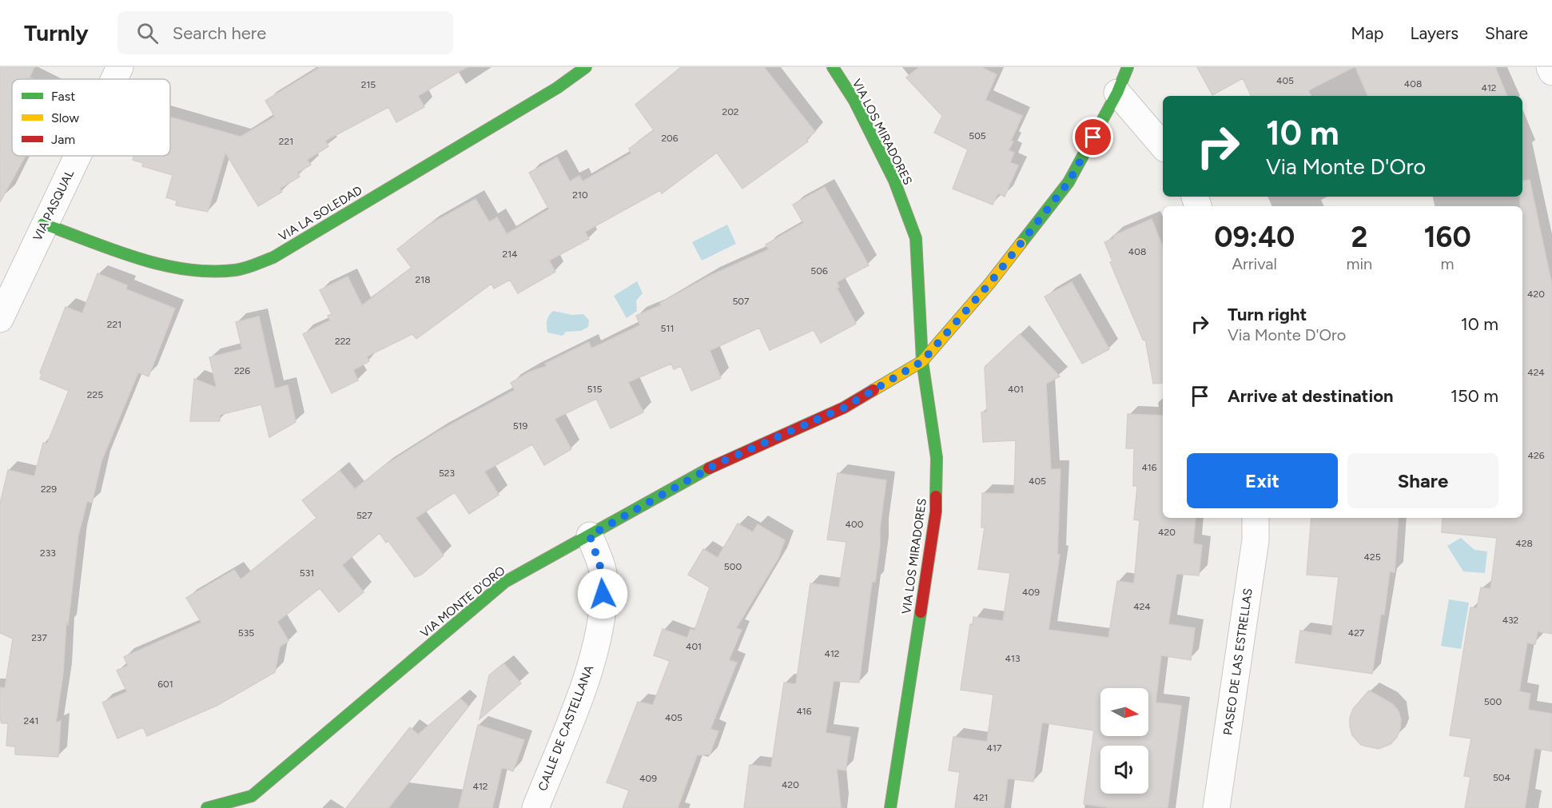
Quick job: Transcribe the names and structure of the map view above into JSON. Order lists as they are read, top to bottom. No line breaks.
{"streets":{"street":["VIA LOS MIRADORES","VIA PASQUAL","VIA LA SOLEDAD","VIA MONTE D'ORO","PASEO DE LAS ESTRELLAS","CALLE DE CASTELLANA"]},"crossings":[["VIA LOS MIRADORES","VIA MONTE D'ORO"],["VIA PASQUAL","VIA LA SOLEDAD"],["VIA MONTE D'ORO","CALLE DE CASTELLANA"]],"house_numbers":["405","408","215","412","202","505","206","221","210","408","214","506","218","420","507","221","511","222","226","424","515","401","225","519","426","416","523","405","229","527","400","420","428","233","425","500","531","409","424","432","535","427","237","401","412","413","601","500","416","405","241","417","504","409","420","412","421"],"legend":["Fast","Slow","Jam"],"north":"right","page":{"header":"Turnly","search":"Search here","nav":["Map","Layers","Share"],"turn":["10 m","Via Monte D'Oro"],"eta":["09:40","Arrival","2","min","160","m"],"list":[{"name":"Turn right","note":"Via Monte D'Oro","value":"10 m"},{"name":"Arrive at destination","value":"150 m"}],"buttons":["Exit","Share"]}}
